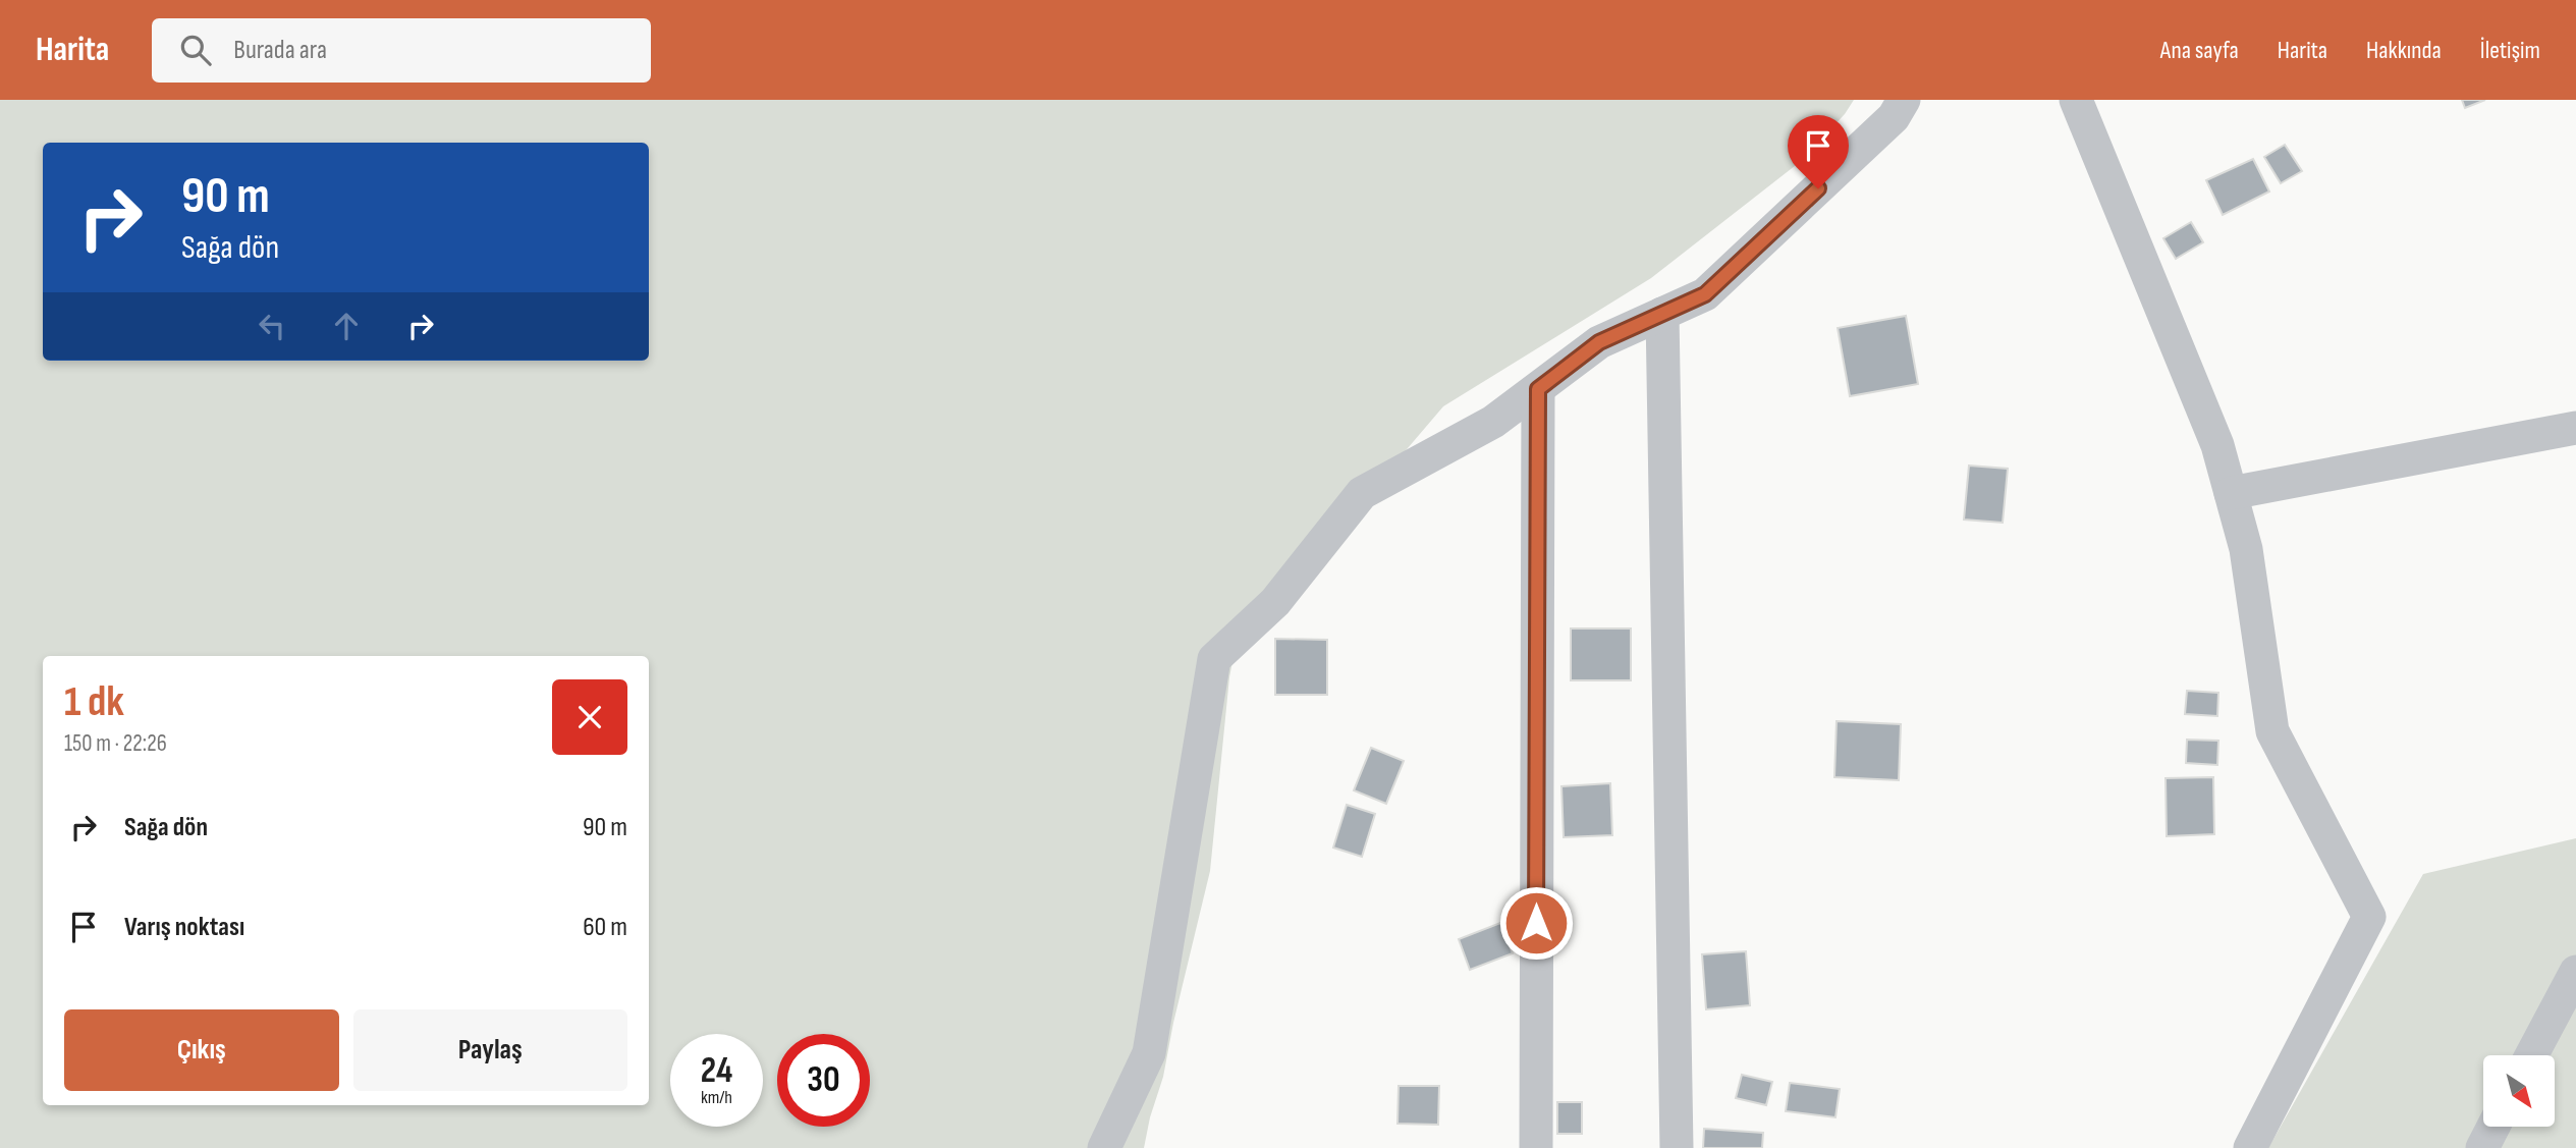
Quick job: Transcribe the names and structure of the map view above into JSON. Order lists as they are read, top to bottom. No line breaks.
{"north":"bottom right","page":{"header":"Harita","search":"Burada ara","nav":["Ana sayfa","Harita","Hakkında","İletişim"],"turn":["90 m","Sağa dön"],"heading":["1 dk","150 m · 22:26"],"list":[{"name":"Sağa dön","value":"90 m"},{"name":"Varış noktası","value":"60 m"}],"buttons":["Çıkış","Paylaş"],"speed":"24 km/h","limit":"30"}}
